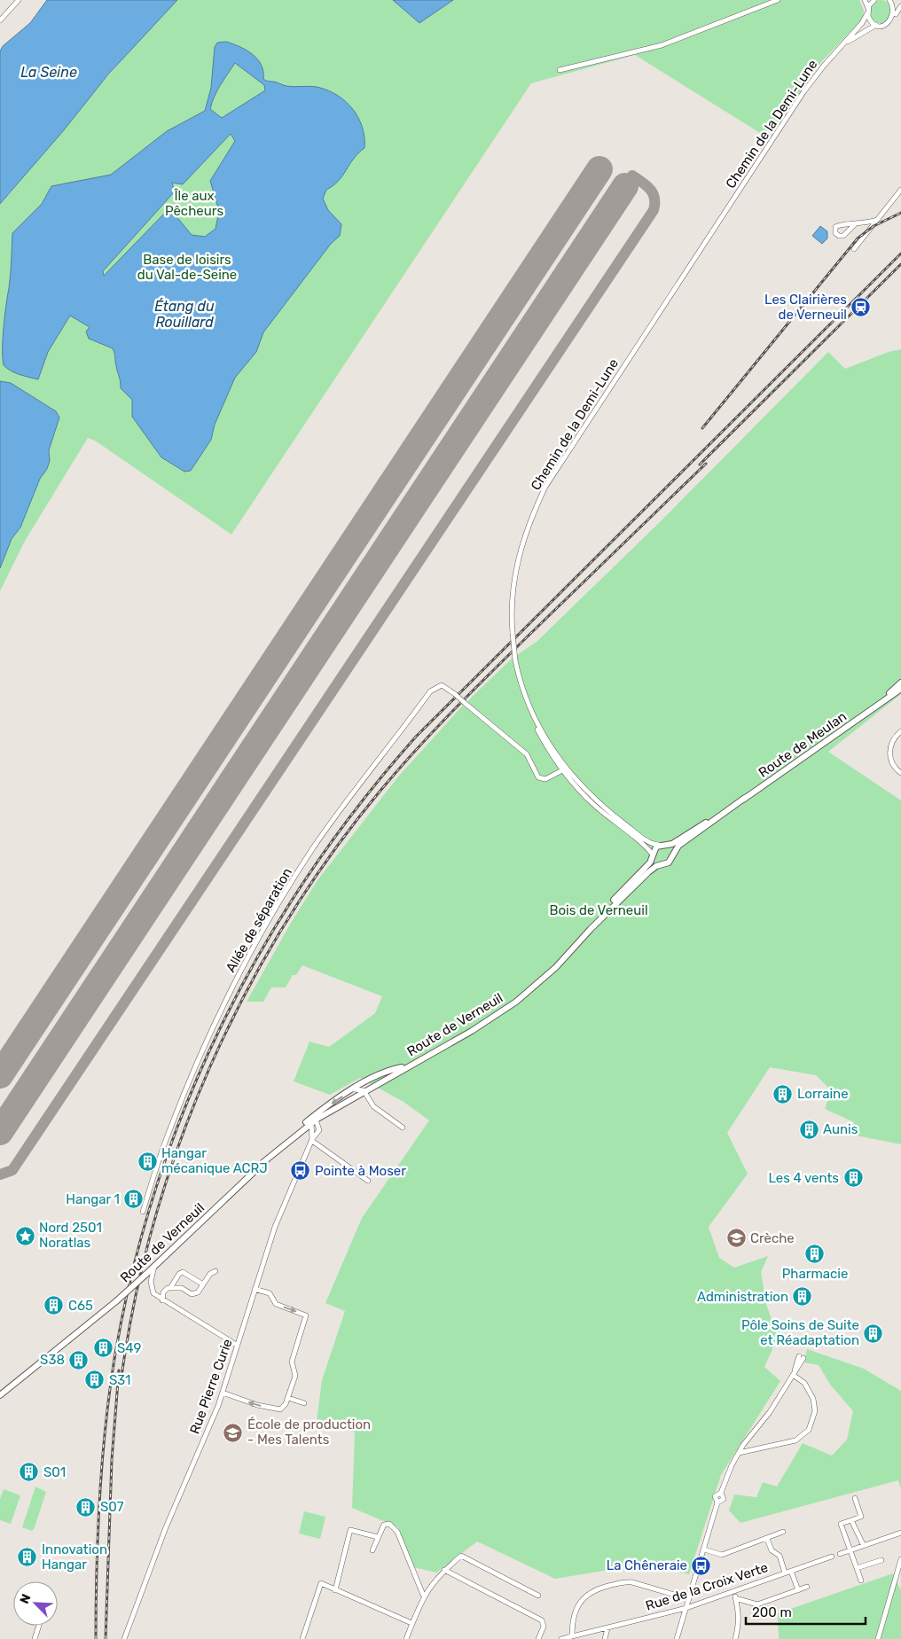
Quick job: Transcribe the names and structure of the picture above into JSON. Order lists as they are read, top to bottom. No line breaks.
{"streets":{"main road":["Route de Meulan","Route de Verneuil"],"street":["Chemin de la Demi-Lune","Allée de séparation","Rue Pierre Curie","Rue de la Croix Verte"]},"crossings":[["Chemin de la Demi-Lune","Allée de séparation"],["Route de Meulan","Route de Verneuil"],["Route de Verneuil","Rue Pierre Curie"]],"water":["La Seine","Étang du Rouillard"],"parks":["Île aux Pêcheurs","Base de loisirs du Val-de-Seine","Bois de Verneuil"],"places":{"station":["Les Clairières de Verneuil"],"building":["Lorraine","Aunis","Hangar mécanique ACRJ","Les 4 vents","Hangar 1","Pharmacie","Administration","C65","Pôle Soins de Suite et Réadaptation","S49","S38","S31","S01","S07","Innovation Hangar"],"bus stop":["Pointe à Moser","La Chêneraie"],"place":["Nord 2501 Noratlas"],"school or university":["Crèche","École de production - Mes Talents"]},"scale_bar":"200 m","north":"top left"}
